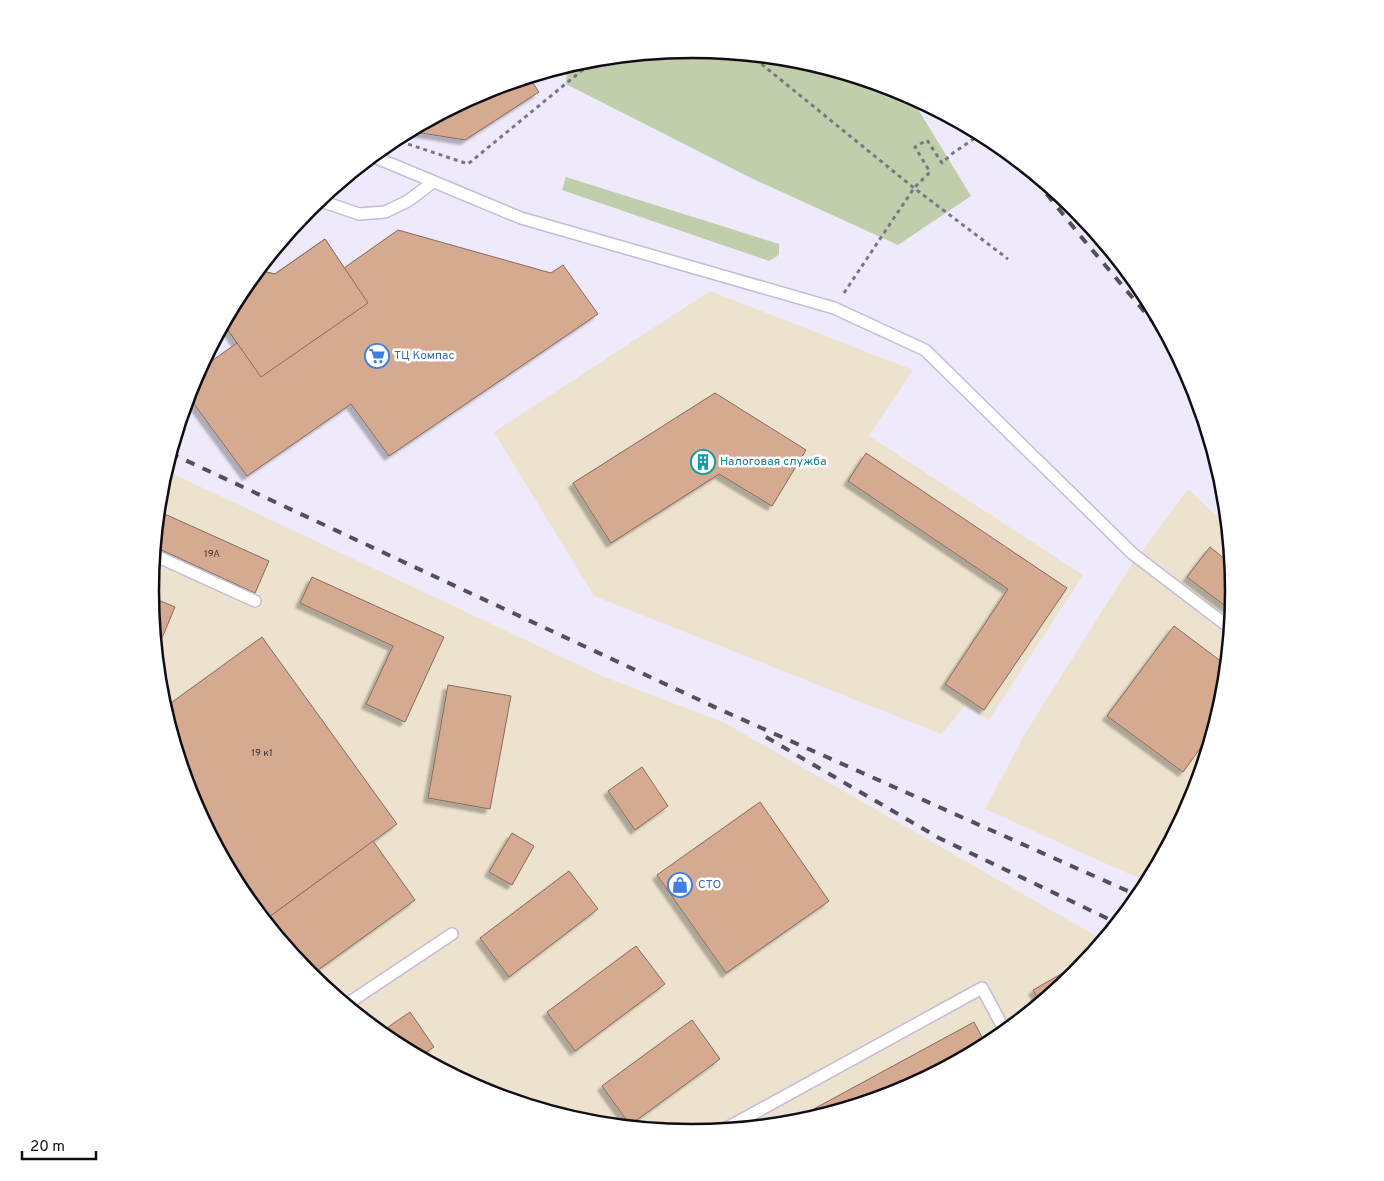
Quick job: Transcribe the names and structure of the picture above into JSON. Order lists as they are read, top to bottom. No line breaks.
{"places":{"supermarket":["ТЦ Компас"],"building":["Налоговая служба"],"shop":["СТО"]},"house_numbers":["19А","19 к1"],"scale_bar":"20 m"}
